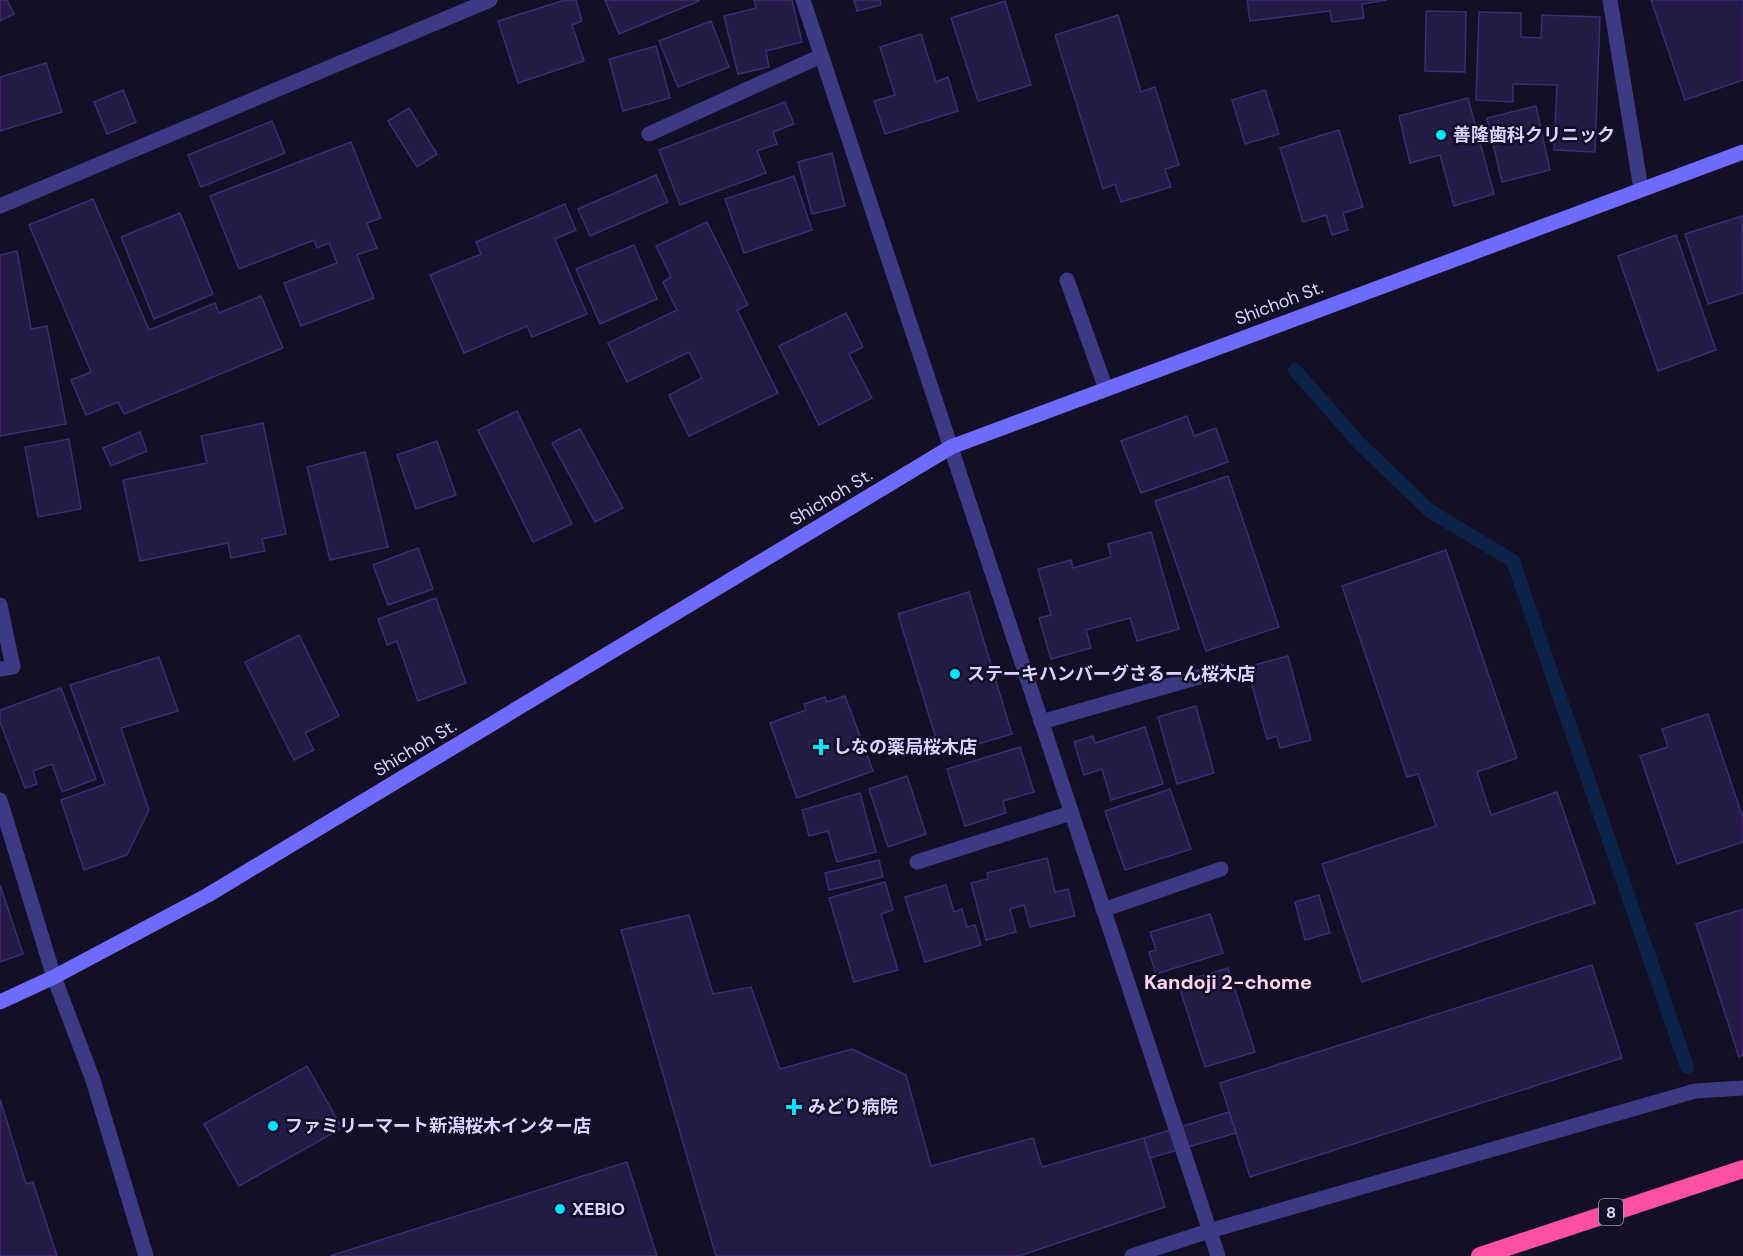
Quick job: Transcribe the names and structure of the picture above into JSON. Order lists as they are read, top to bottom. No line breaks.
{"streets":{"highway":["8"],"street":["Shichoh St."]},"districts":["Kandoji 2-chome"],"places":{"other":["善隆歯科クリニック","ステーキハンバーグさるーん桜木店","ファミリーマート新潟桜木インター店","XEBIO"],"health":["しなの薬局桜木店","みどり病院"]}}
